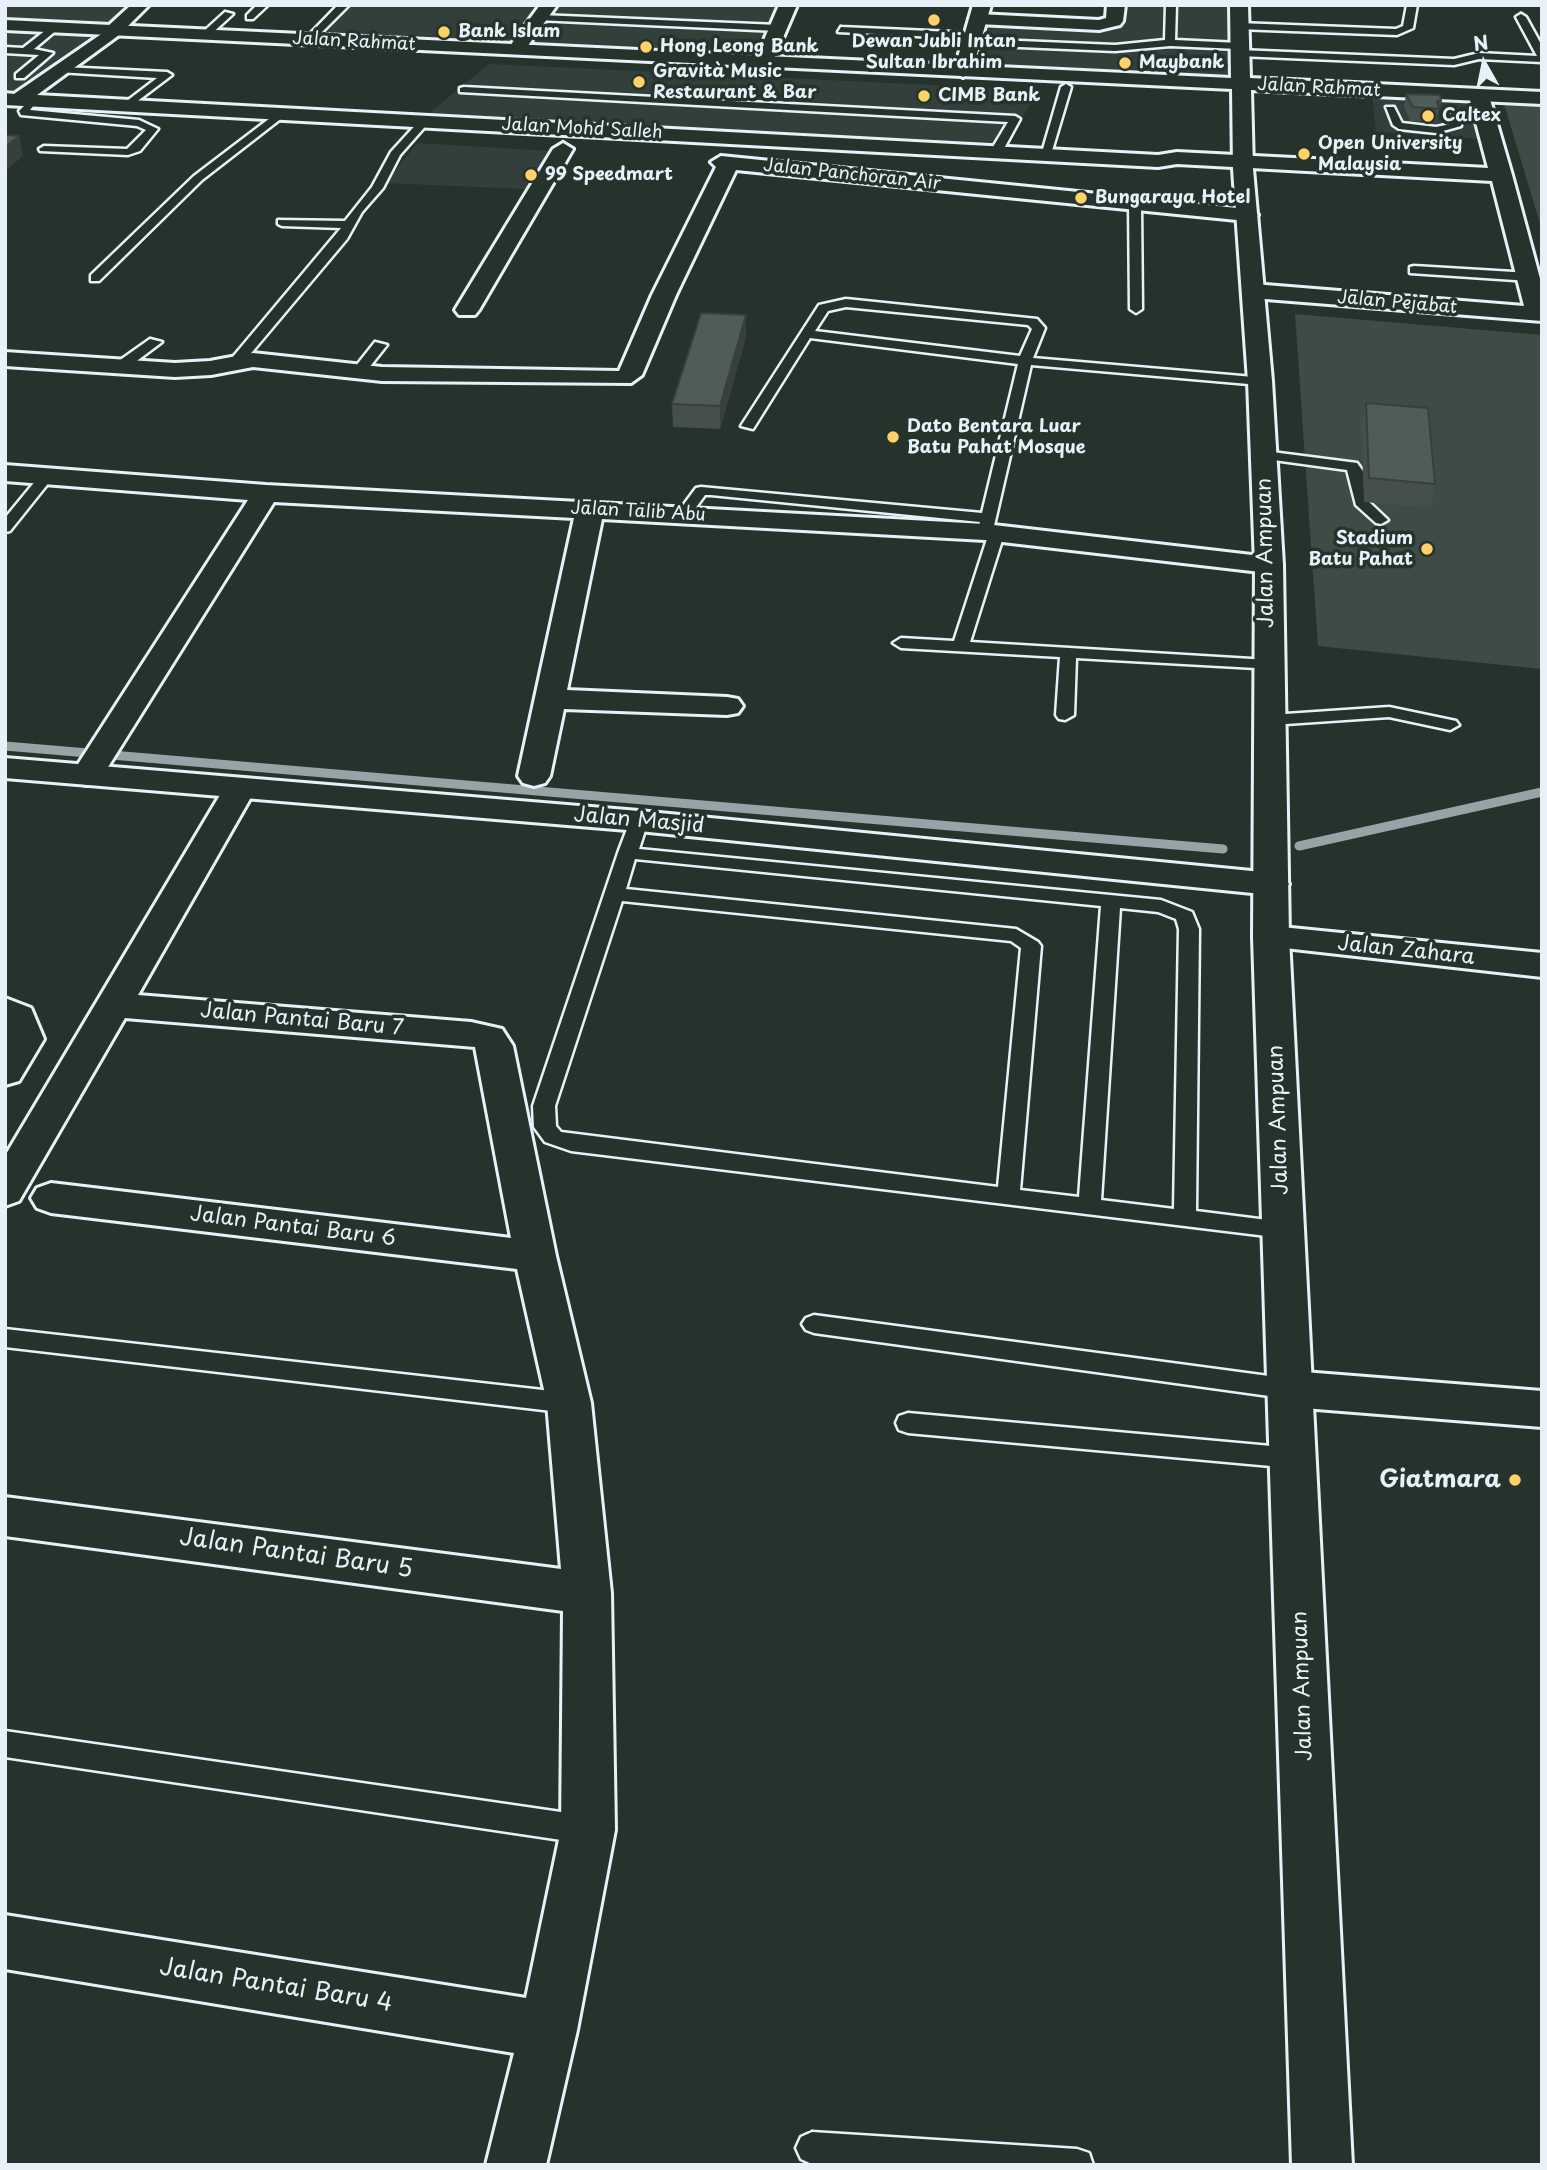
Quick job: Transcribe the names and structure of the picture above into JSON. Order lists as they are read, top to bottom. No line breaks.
{"streets":{"street":["Jalan Rahmat","Jalan Mohd Salleh","Jalan Panchoran Air","Jalan Pejabat","Jalan Talib Abu","Jalan Ampuan","Jalan Masjid","Jalan Zahara","Jalan Pantai Baru 7","Jalan Pantai Baru 6","Jalan Pantai Baru 5","Jalan Pantai Baru 4"]},"crossings":[["Jalan Rahmat","Jalan Ampuan"],["Jalan Mohd Salleh","Jalan Ampuan"],["Jalan Panchoran Air","Jalan Ampuan"],["Jalan Pejabat","Jalan Ampuan"],["Jalan Talib Abu","Jalan Ampuan"],["Jalan Ampuan","Jalan Masjid"],["Jalan Ampuan","Jalan Zahara"],["Jalan Pantai Baru 7","Jalan Pantai Baru 6"]],"places":["Dewan Jubli Intan Sultan Ibrahim","Bank Islam","Hong Leong Bank","Maybank","Gravità Music Restaurant & Bar","CIMB Bank","Caltex","Open University Malaysia","99 Speedmart","Bungaraya Hotel","Dato Bentara Luar Batu Pahat Mosque","Stadium Batu Pahat","Giatmara"],"north":"top"}
